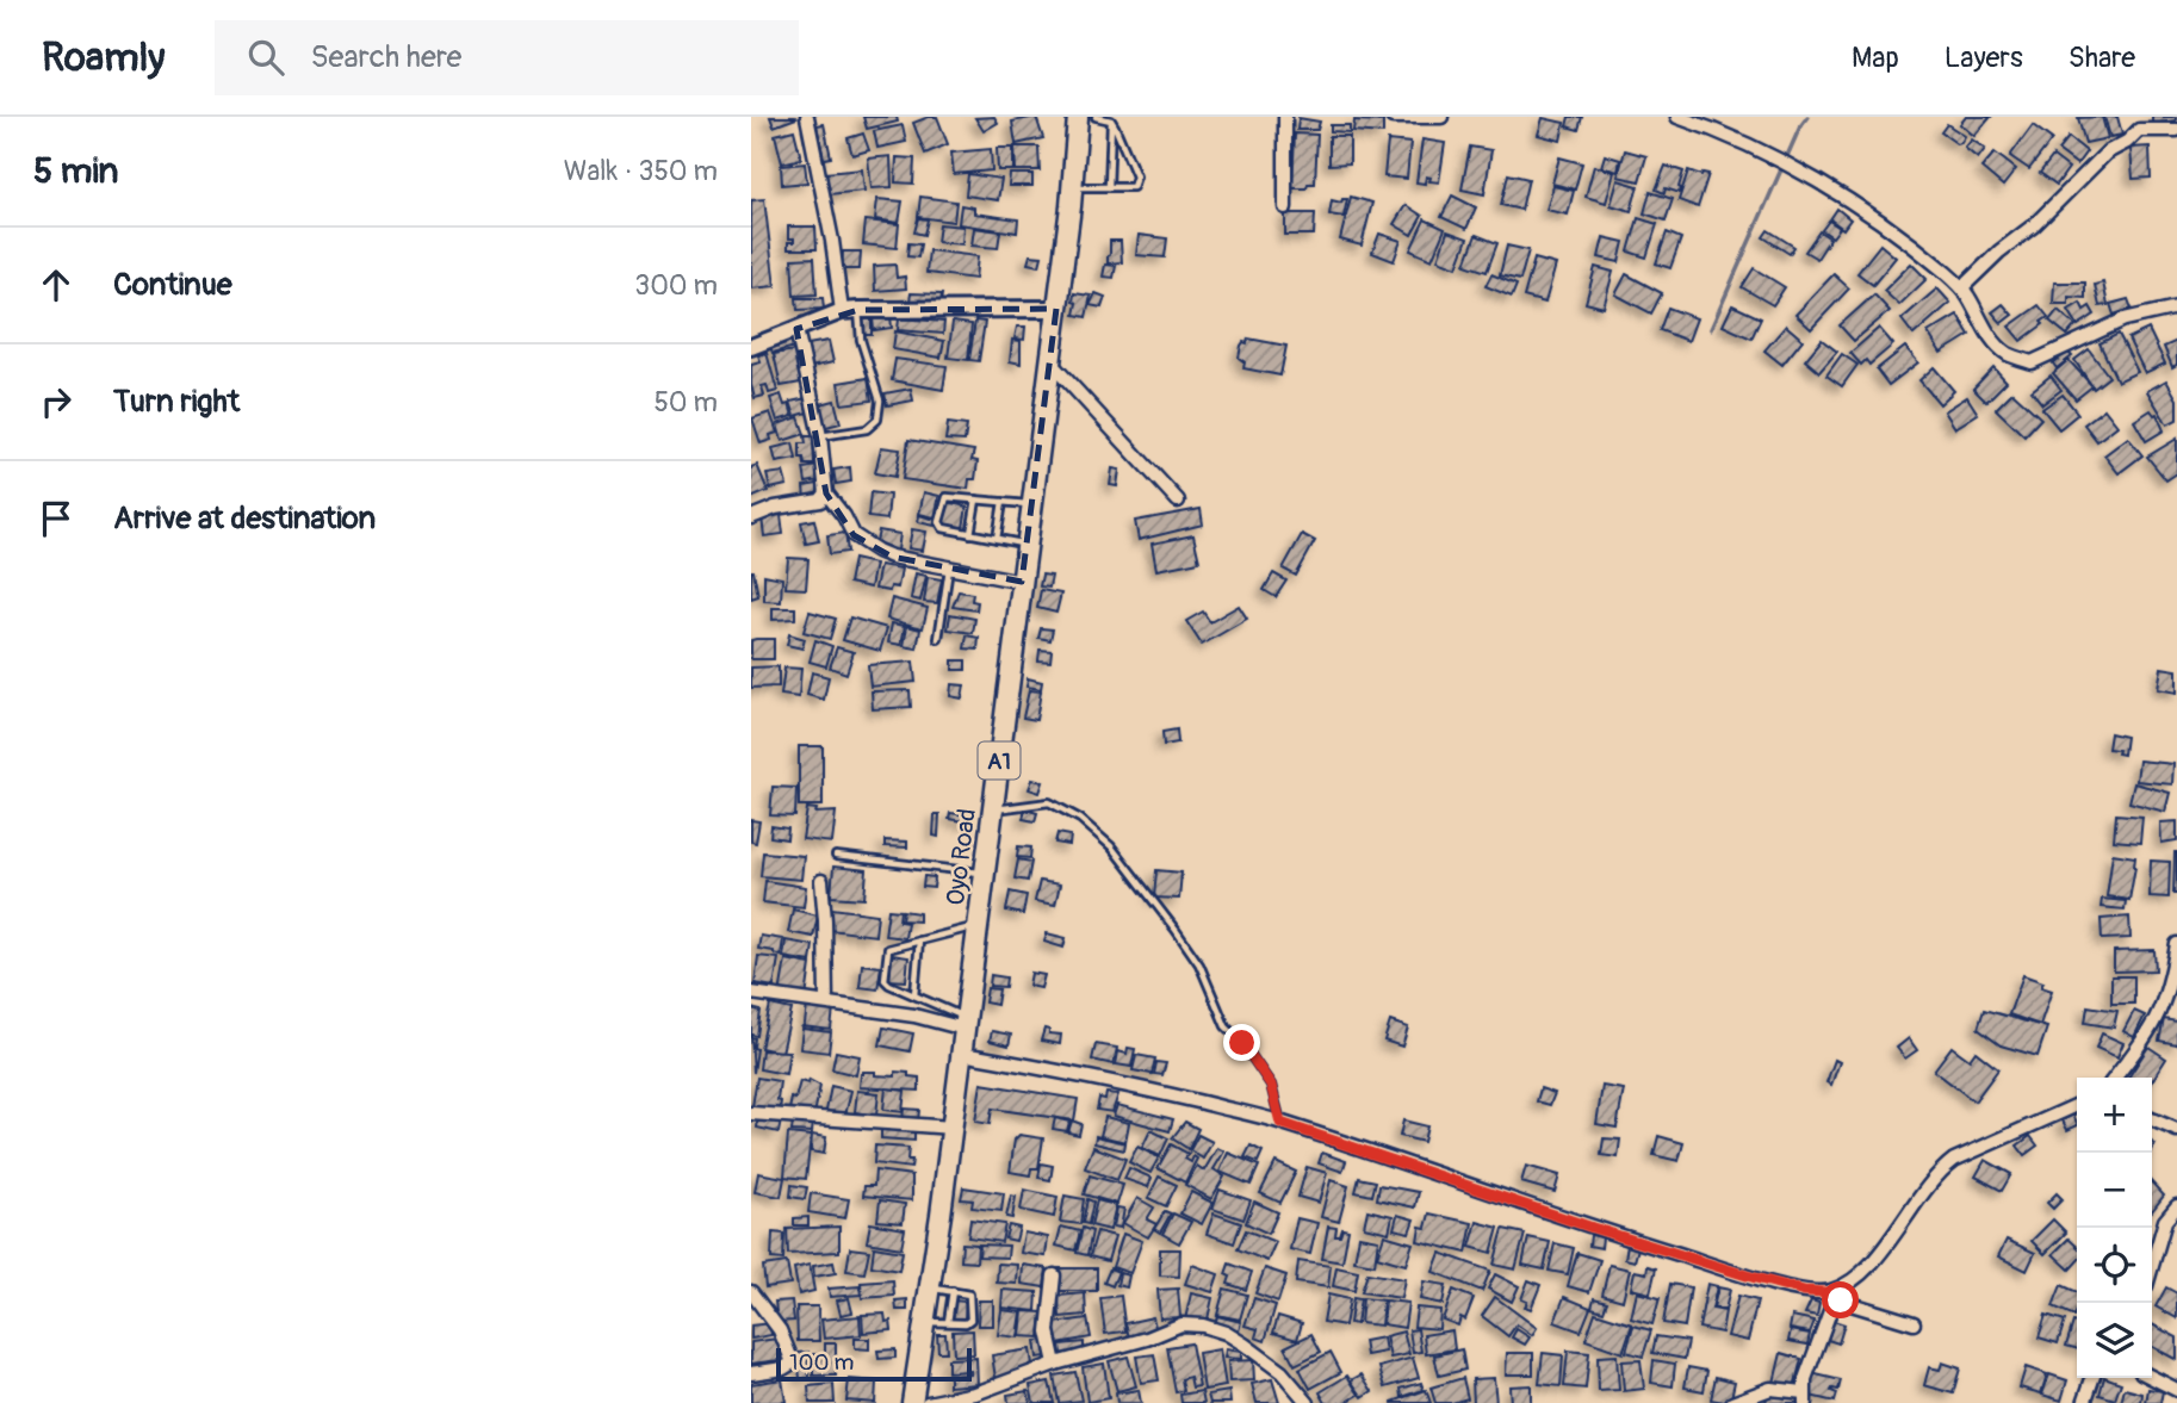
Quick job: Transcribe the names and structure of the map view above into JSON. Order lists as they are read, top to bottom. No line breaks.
{"streets":{"highway":["A1","Oyo Road"]},"scale_bar":"100 m","page":{"header":"Roamly","search":"Search here","nav":["Map","Layers","Share"],"heading":["5 min","Walk · 350 m"],"list":[["Continue","300 m"],["Turn right","50 m"],"Arrive at destination"],"map_buttons":["+","−"],"scale":"100 m"}}
